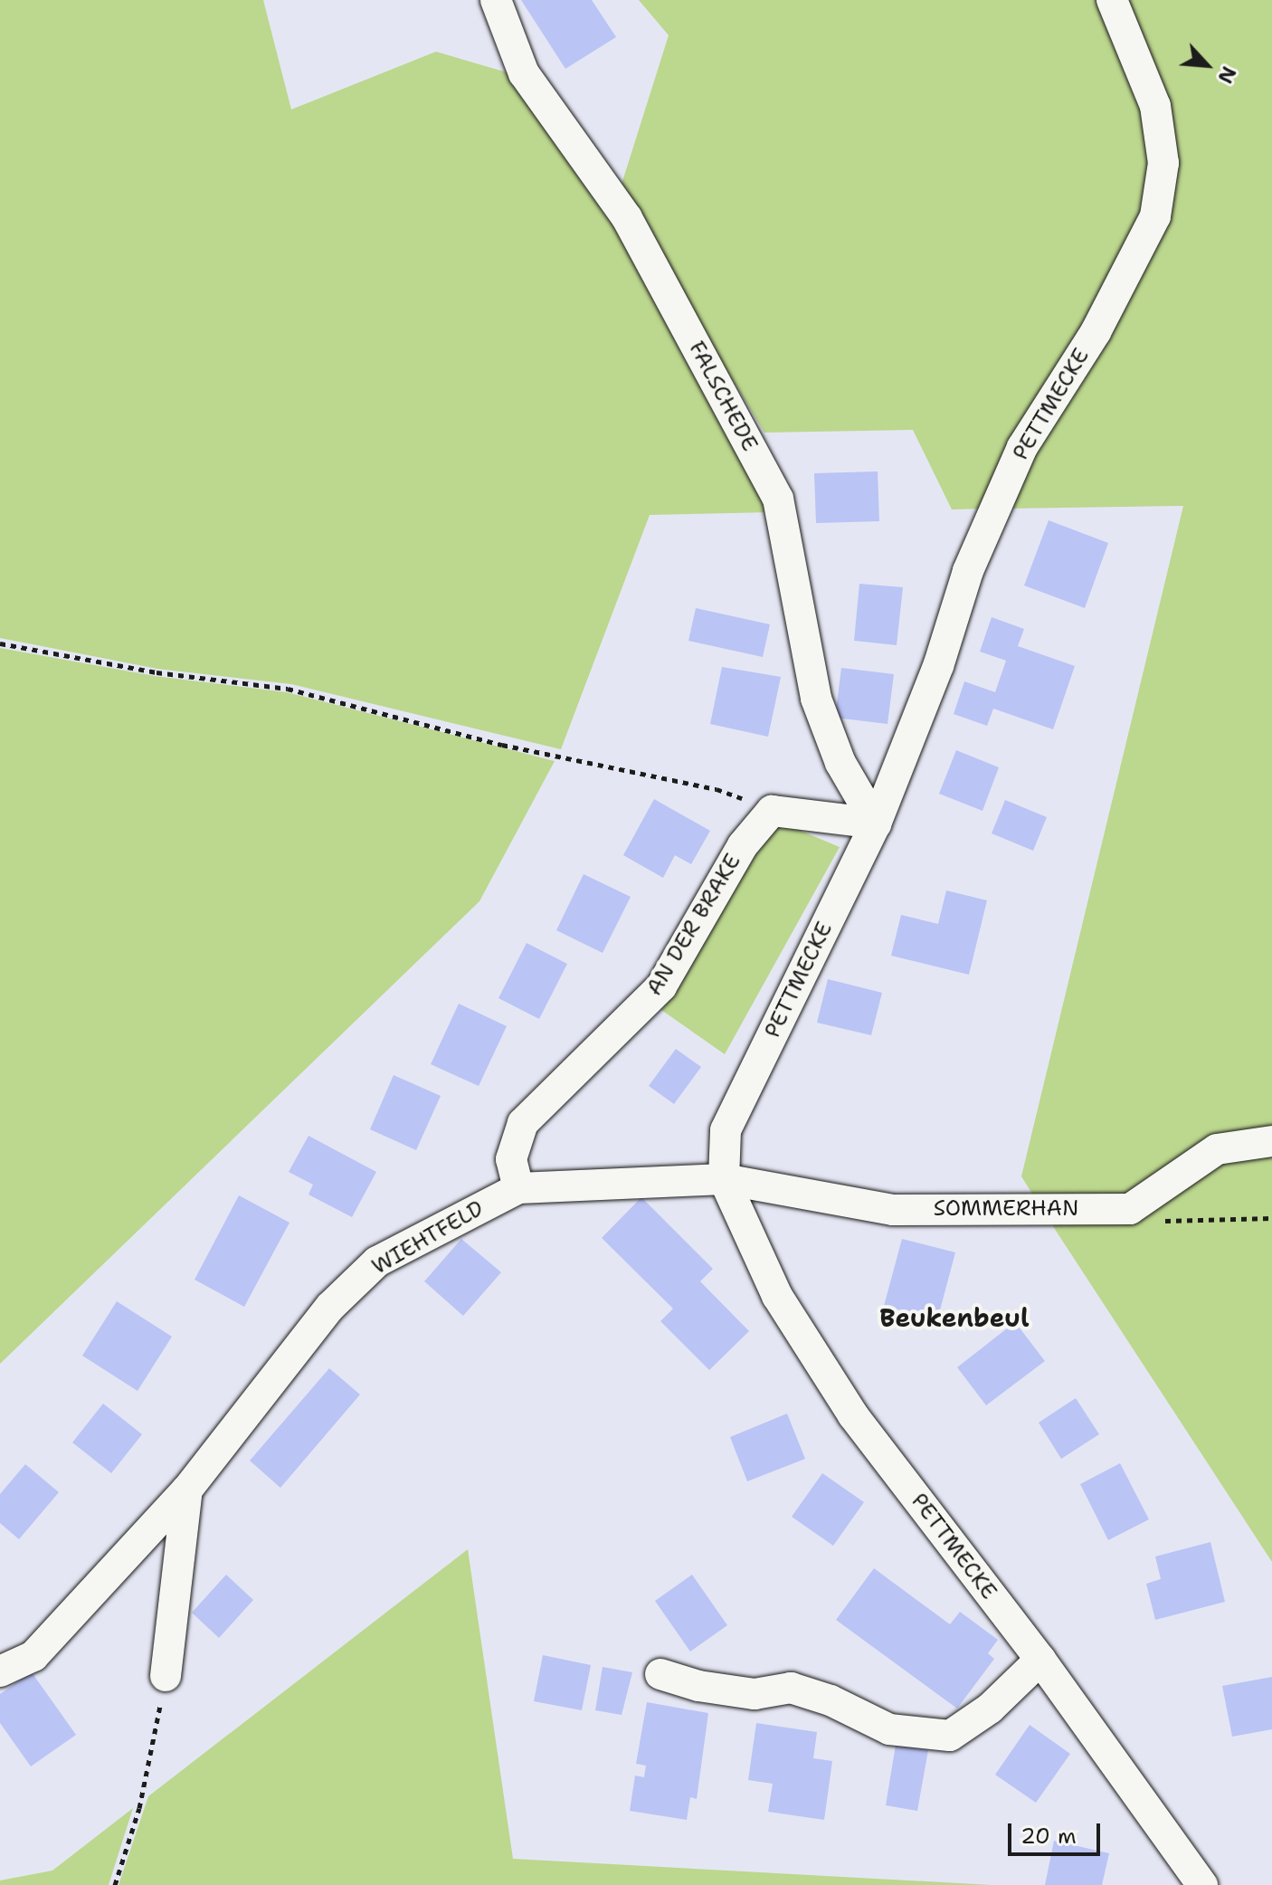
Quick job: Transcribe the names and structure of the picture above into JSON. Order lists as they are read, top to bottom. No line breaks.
{"streets":{"street":["FALSCHEDE","PETTMECKE","AN DER BRAKE","SOMMERHAN","WIEHTFELD"]},"crossings":[["FALSCHEDE","PETTMECKE"],["PETTMECKE","SOMMERHAN"],["PETTMECKE","WIEHTFELD"],["AN DER BRAKE","WIEHTFELD"],["SOMMERHAN","WIEHTFELD"]],"districts":["Beukenbeul"],"scale_bar":"20 m","north":"bottom right"}
